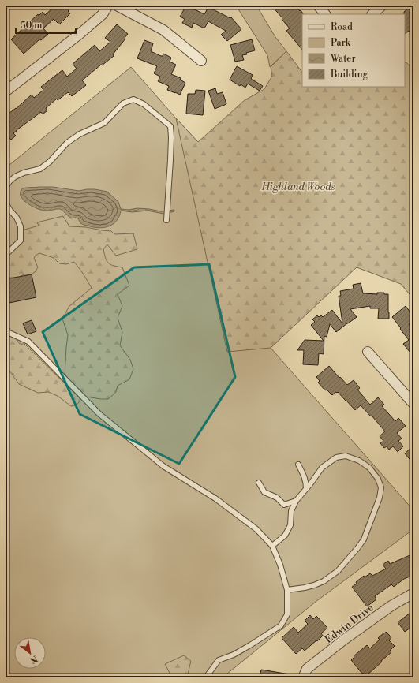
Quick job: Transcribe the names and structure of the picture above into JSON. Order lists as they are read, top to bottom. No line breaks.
{"streets":{"street":["Edwin Drive"]},"parks":["Highland Woods"],"legend":["Road","Park","Water","Building"],"scale_bar":"50 m","north":"bottom right"}
